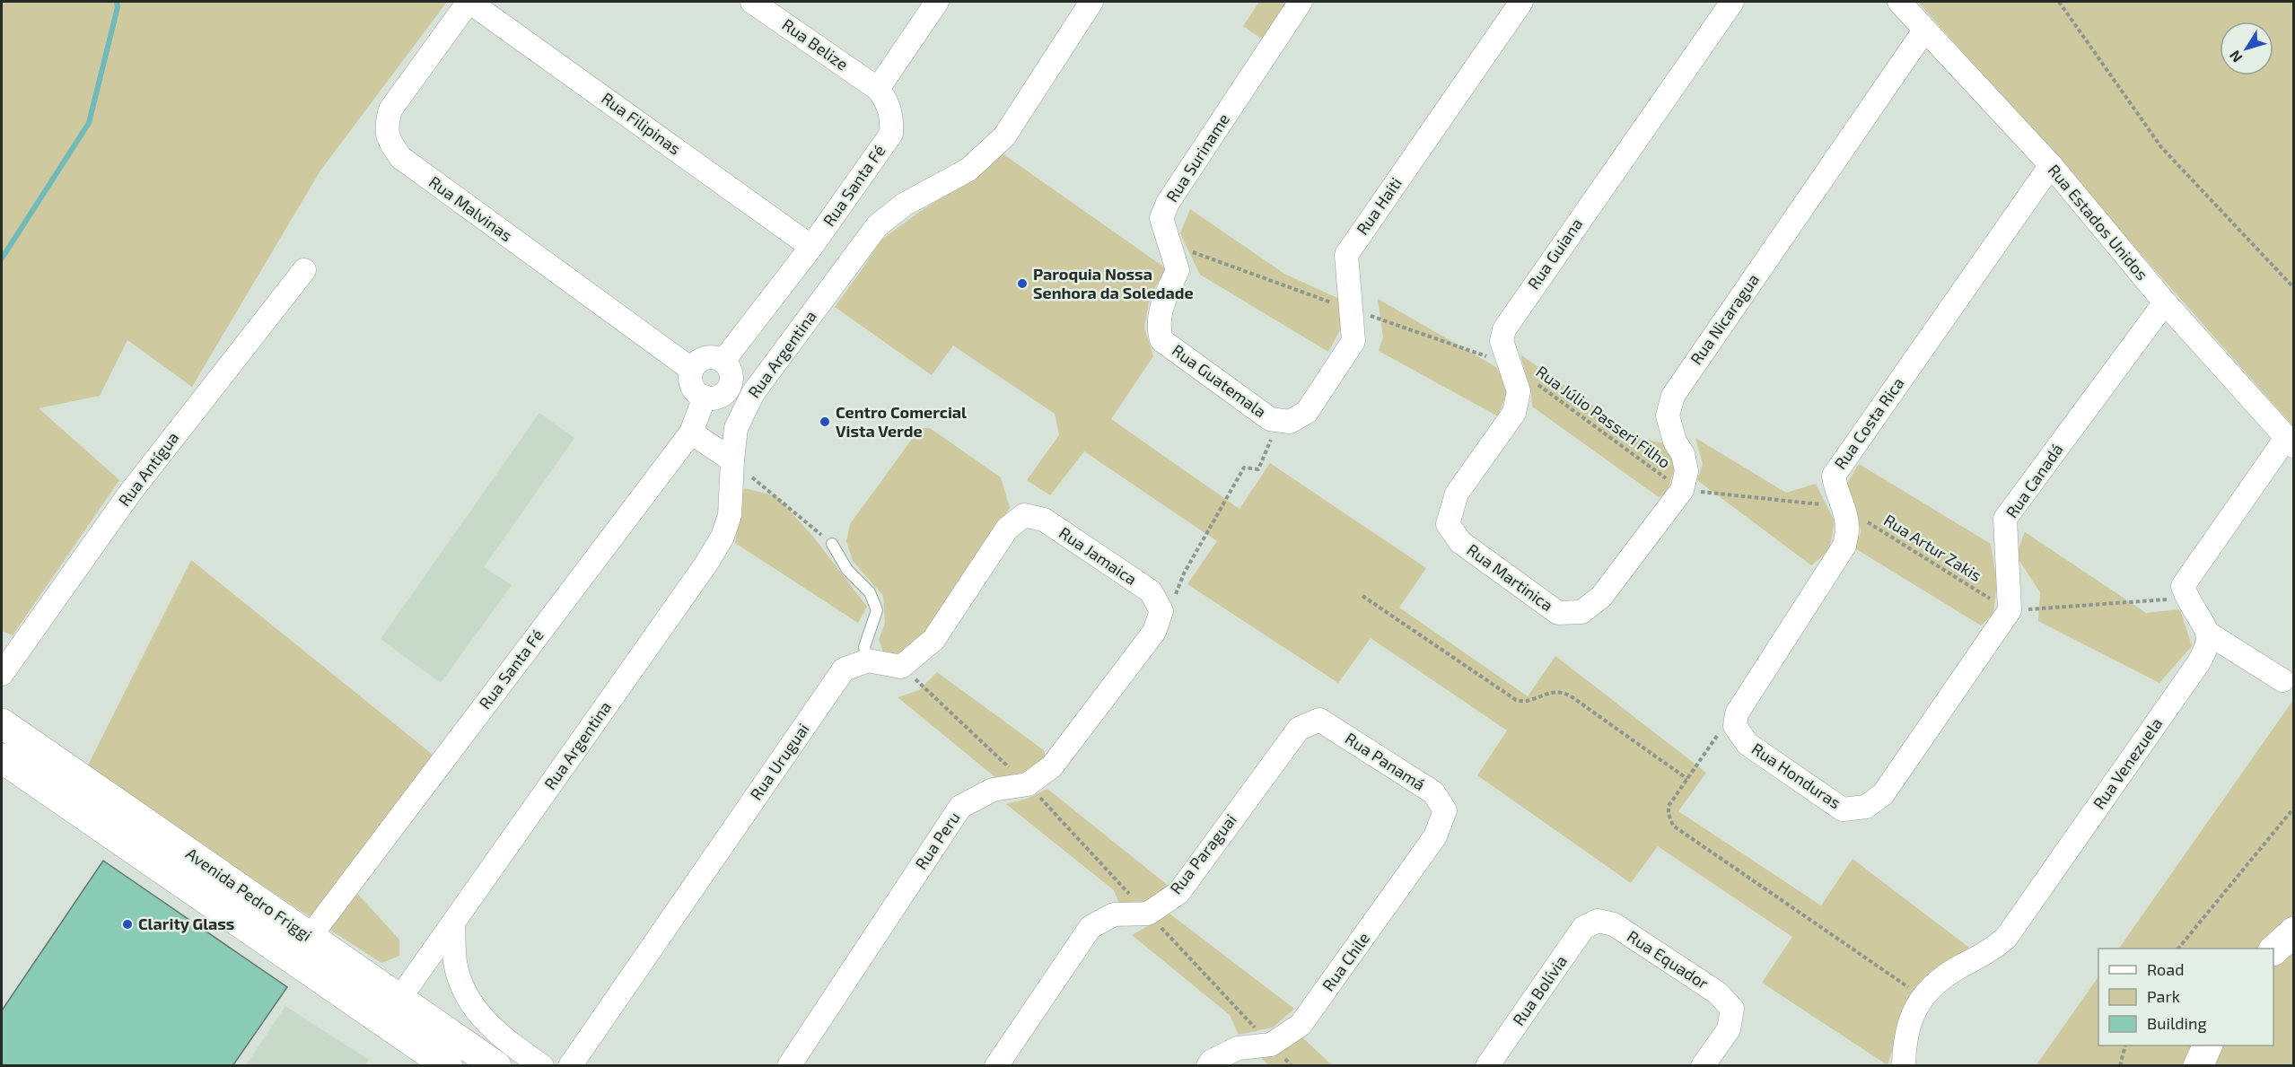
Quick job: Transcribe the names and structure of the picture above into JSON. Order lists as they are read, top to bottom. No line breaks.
{"streets":{"main road":["Avenida Pedro Friggi"],"street":["Rua Belize","Rua Filipinas","Rua Suriname","Rua Santa Fé","Rua Haiti","Rua Malvinas","Rua Estados Unidos","Rua Guiana","Rua Nicaragua","Rua Argentina","Rua Guatemala","Rua Costa Rica","Rua Antígua","Rua Canadá","Rua Jamaica","Rua Martinica","Rua Uruguai","Rua Panamá","Rua Venezuela","Rua Honduras","Rua Peru","Rua Paraguai","Rua Equador","Rua Chile","Rua Bolívia"],"path":["Rua Júlio Passeri Filho","Rua Artur Zakis"]},"crossings":[["Rua Belize","Rua Santa Fé"],["Rua Filipinas","Rua Santa Fé"],["Rua Filipinas","Rua Malvinas"],["Rua Suriname","Rua Guatemala"],["Rua Santa Fé","Rua Malvinas"],["Rua Santa Fé","Avenida Pedro Friggi"],["Rua Haiti","Rua Guatemala"],["Rua Estados Unidos","Rua Nicaragua"],["Rua Estados Unidos","Rua Costa Rica"],["Rua Estados Unidos","Rua Canadá"],["Rua Guiana","Rua Júlio Passeri Filho"],["Rua Guiana","Rua Martinica"],["Rua Nicaragua","Rua Júlio Passeri Filho"],["Rua Nicaragua","Rua Martinica"],["Rua Argentina","Avenida Pedro Friggi"],["Rua Júlio Passeri Filho","Rua Martinica"],["Rua Costa Rica","Rua Artur Zakis"],["Rua Costa Rica","Rua Honduras"],["Rua Canadá","Rua Artur Zakis"],["Rua Canadá","Rua Honduras"],["Rua Artur Zakis","Rua Honduras"],["Rua Jamaica","Rua Peru"],["Rua Panamá","Rua Paraguai"],["Rua Panamá","Rua Chile"],["Rua Equador","Rua Bolívia"]],"places":["Paroquia Nossa Senhora da Soledade","Centro Comercial Vista Verde","Clarity Glass"],"legend":["Road","Park","Building"],"north":"bottom left"}
